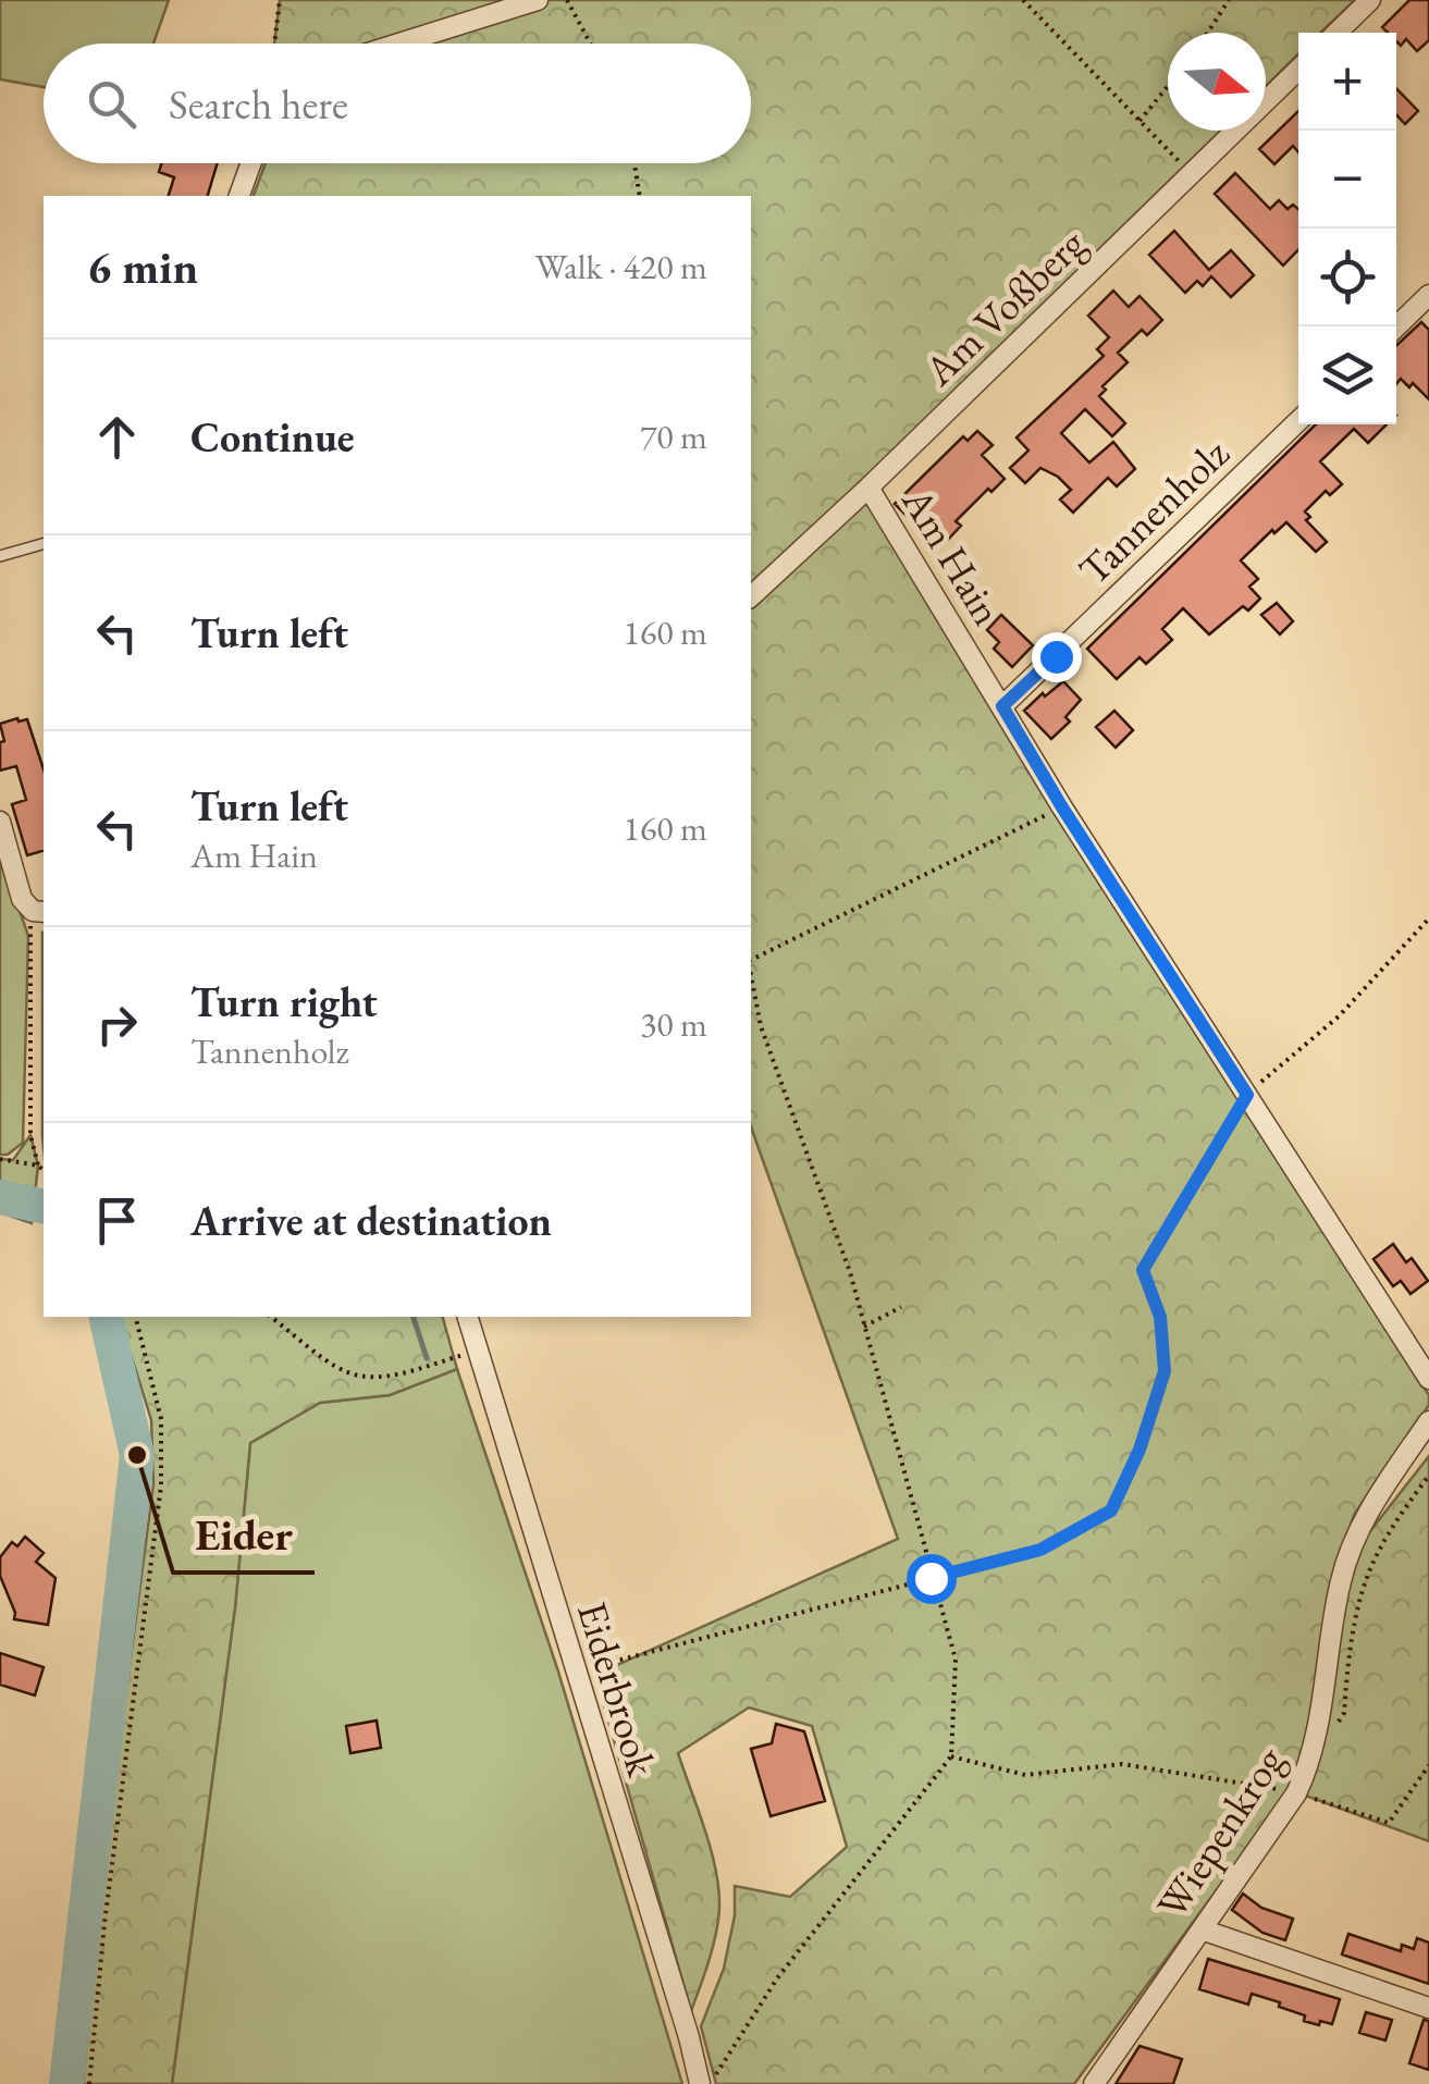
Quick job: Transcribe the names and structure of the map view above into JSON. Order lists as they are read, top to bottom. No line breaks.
{"streets":{"street":["Am Voßberg","Tannenholz","Am Hain","Eiderbrook","Wiepenkrog"]},"crossings":[["Am Voßberg","Am Hain"],["Tannenholz","Am Hain"]],"places":["Eider"],"north":"right","page":{"map_buttons":["+","−"],"search":"Search here","heading":["6 min","Walk · 420 m"],"list":[["Continue","70 m"],["Turn left","160 m"],["Turn left","Am Hain","160 m"],["Turn right","Tannenholz","30 m"],"Arrive at destination"]}}
